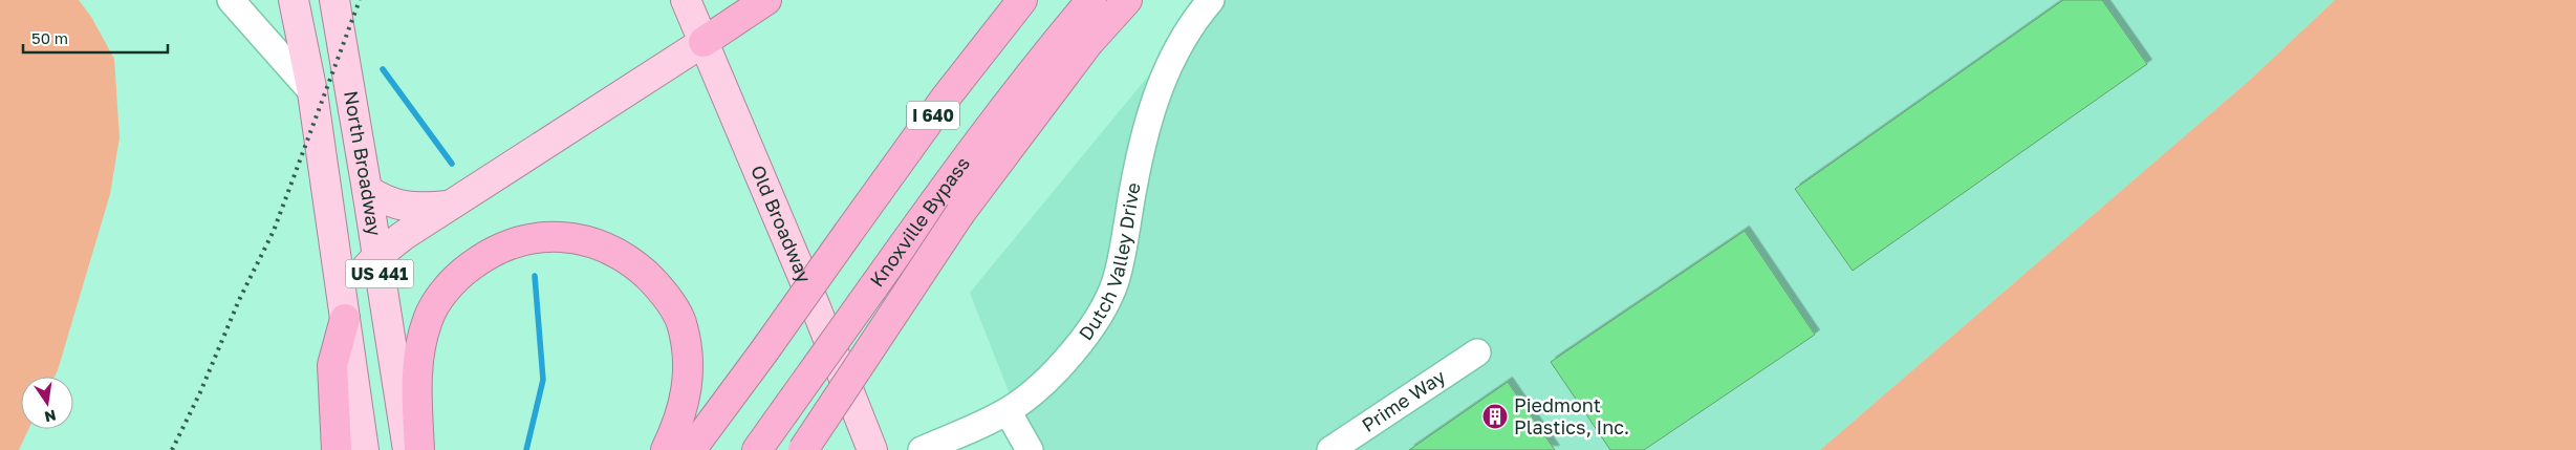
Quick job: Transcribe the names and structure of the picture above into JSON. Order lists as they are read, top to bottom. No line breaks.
{"streets":{"highway":["I 640","Knoxville Bypass"],"main road":["North Broadway","Old Broadway","US 441"],"street":["Dutch Valley Drive","Prime Way"]},"places":{"building":["Piedmont Plastics, Inc."]},"scale_bar":"50 m","north":"bottom"}
